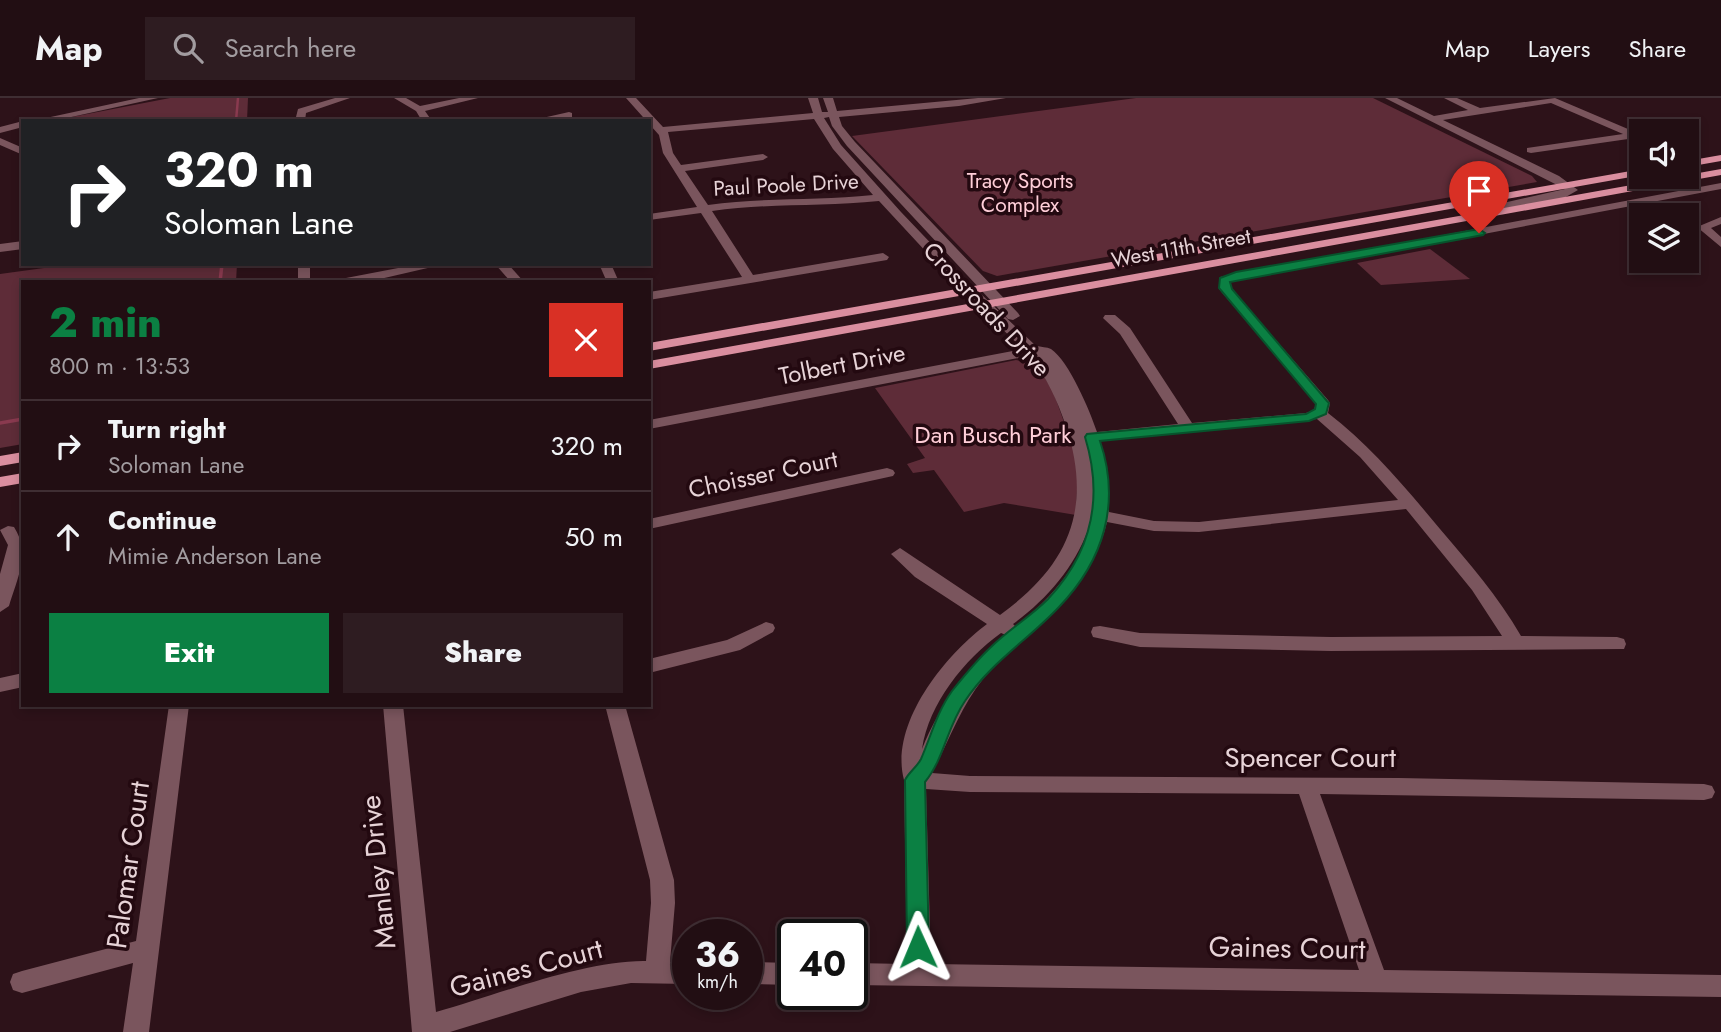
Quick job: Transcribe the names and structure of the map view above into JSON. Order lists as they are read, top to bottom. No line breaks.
{"streets":{"main road":["West 11th Street"],"street":["Paul Poole Drive","Crossroads Drive","Tolbert Drive","Choisser Court","Spencer Court","Palomar Court","Manley Drive","Gaines Court"]},"crossings":[["Paul Poole Drive","Crossroads Drive"],["West 11th Street","Crossroads Drive"],["Crossroads Drive","Tolbert Drive"],["Crossroads Drive","Spencer Court"],["Manley Drive","Gaines Court"]],"parks":["Tracy Sports Complex","Dan Busch Park"],"page":{"header":"Map","search":"Search here","nav":["Map","Layers","Share"],"turn":["320 m","Soloman Lane"],"heading":["2 min","800 m · 13:53"],"list":[{"name":"Turn right","note":"Soloman Lane","value":"320 m"},{"name":"Continue","note":"Mimie Anderson Lane","value":"50 m"}],"buttons":["Exit","Share"],"speed":"36 km/h","limit":"40"}}
